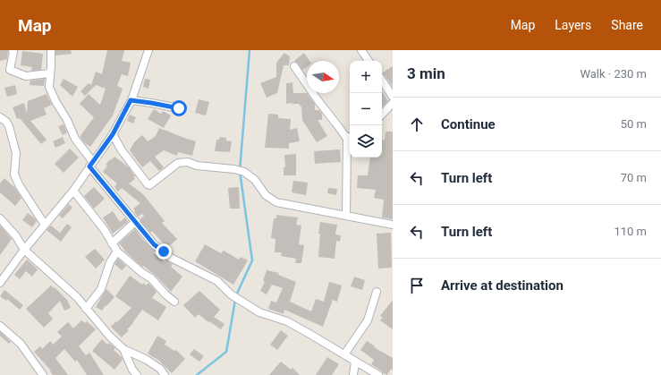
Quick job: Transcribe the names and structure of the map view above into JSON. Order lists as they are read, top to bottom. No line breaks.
{"north":"right","page":{"header":"Map","nav":["Map","Layers","Share"],"heading":["3 min","Walk · 230 m"],"map_buttons":["+","−"],"list":[["Continue","50 m"],["Turn left","70 m"],["Turn left","110 m"],"Arrive at destination"]}}
